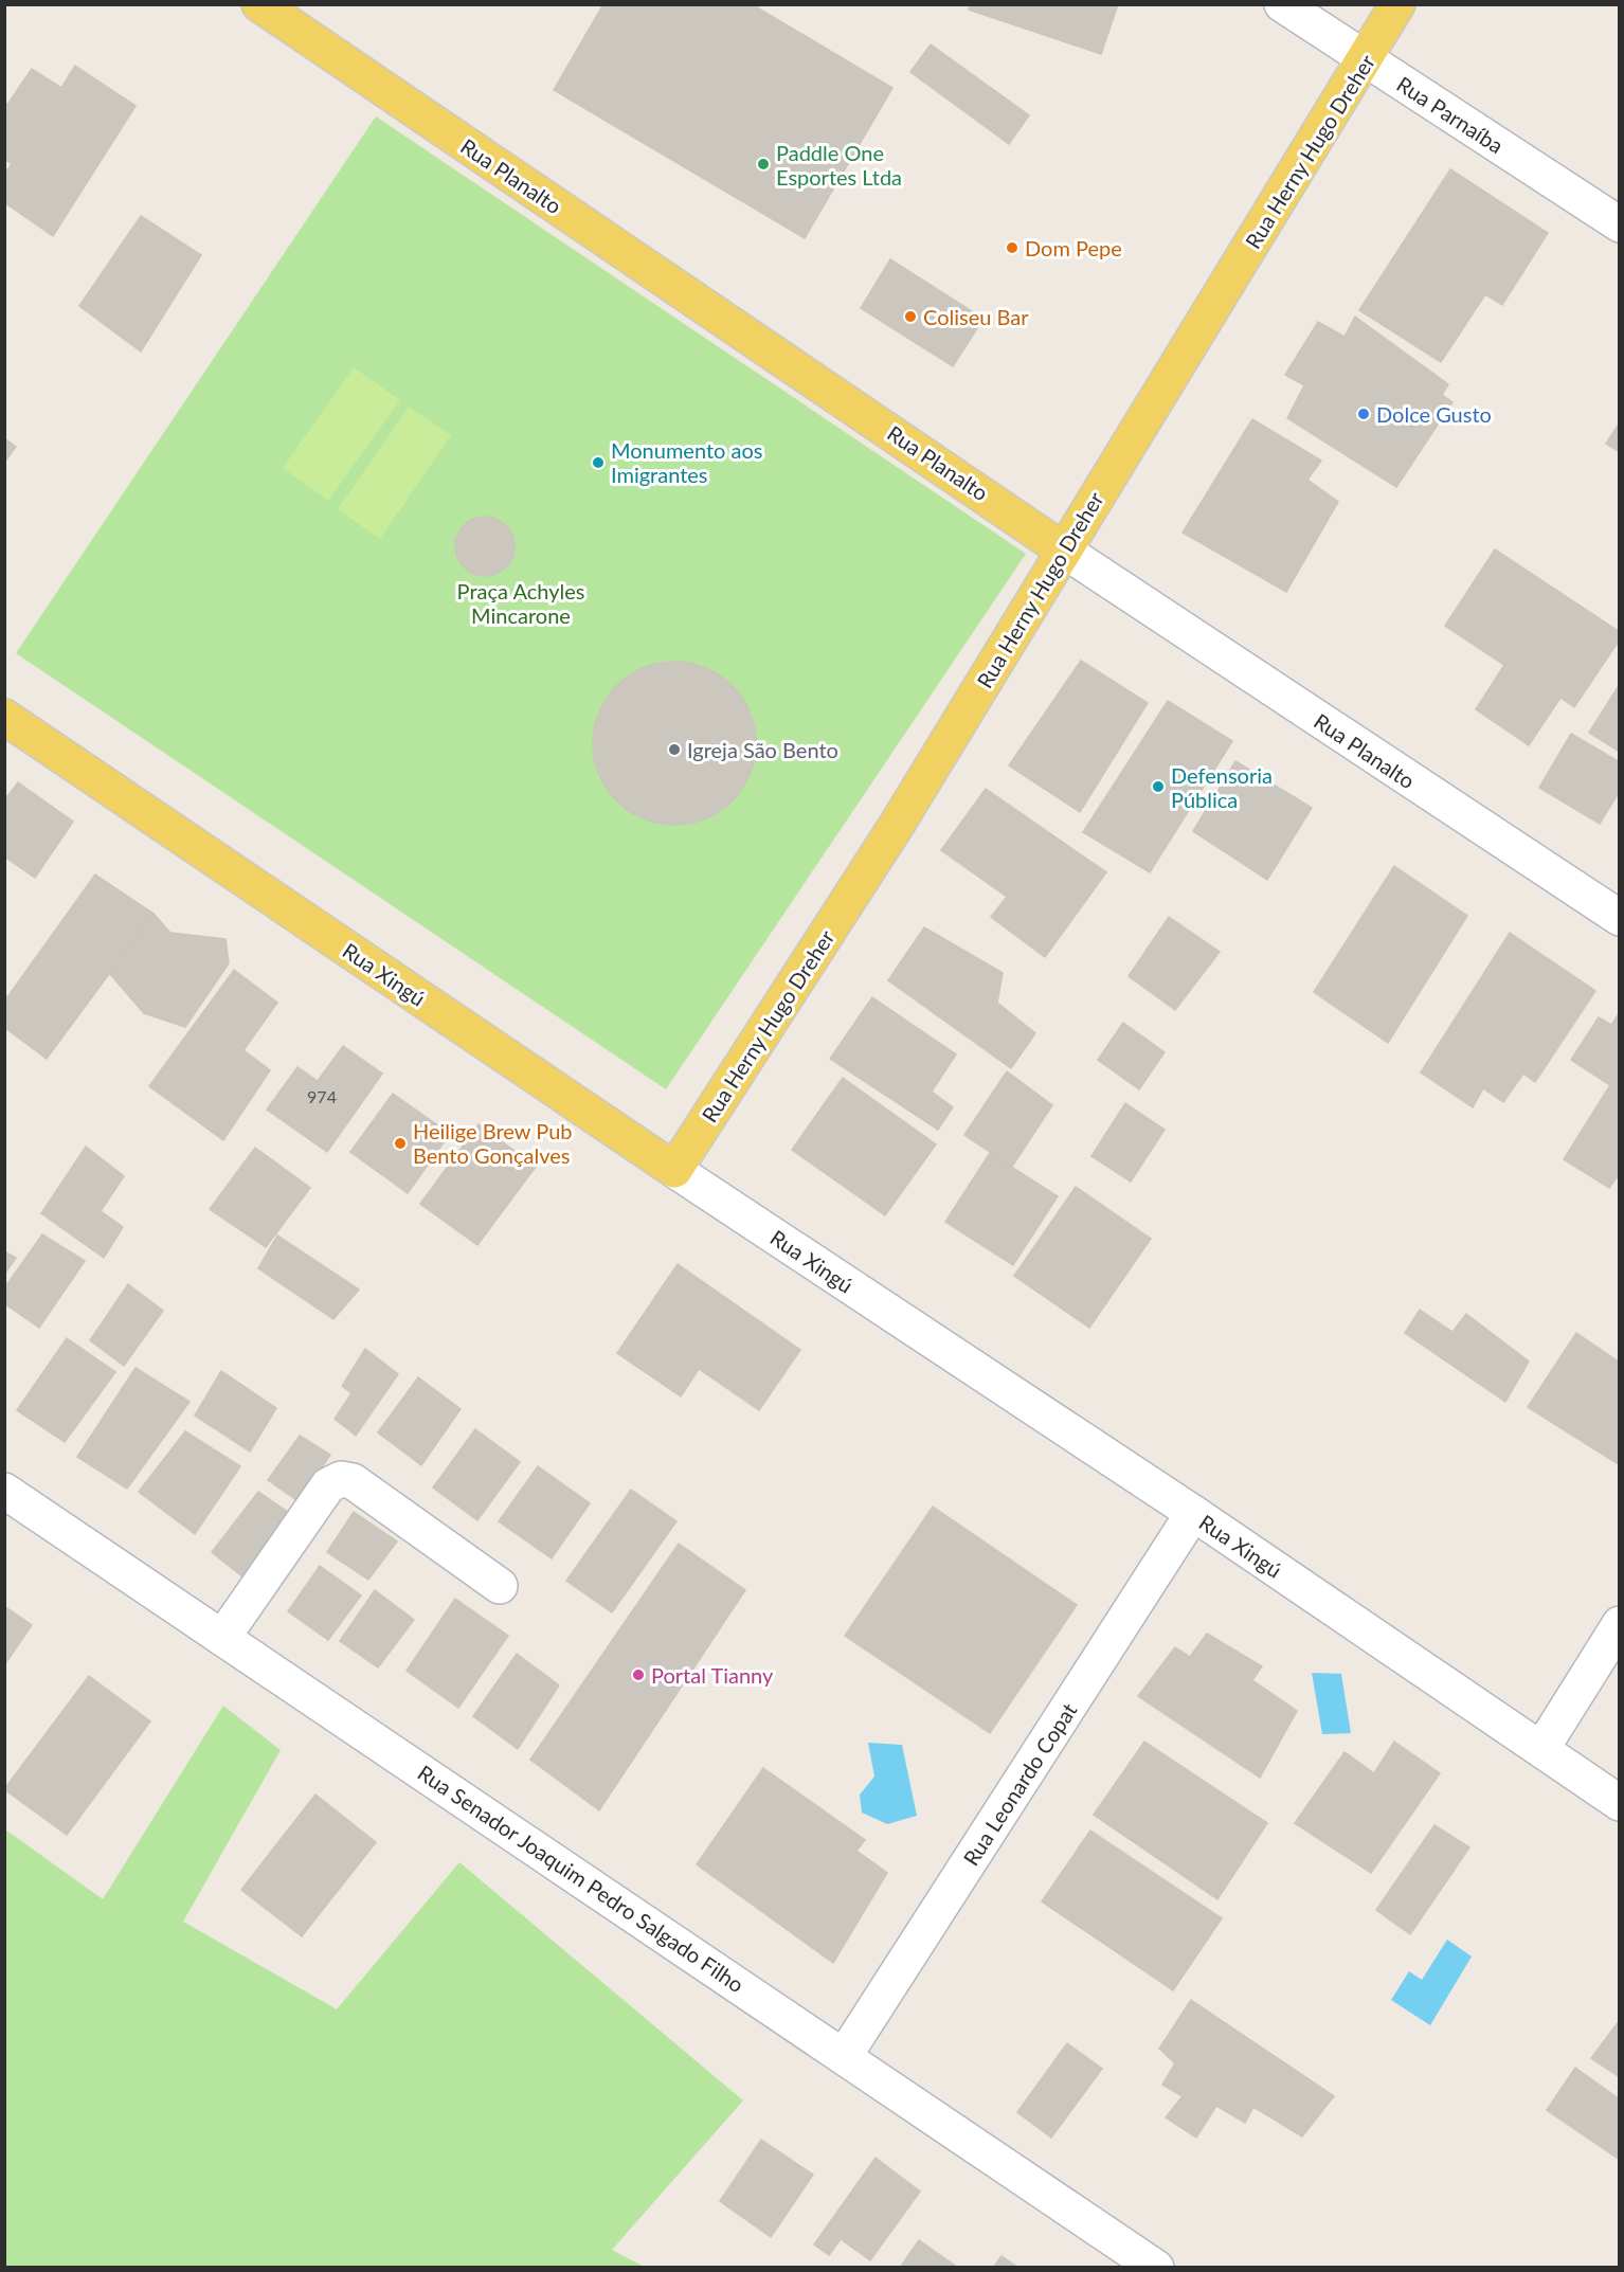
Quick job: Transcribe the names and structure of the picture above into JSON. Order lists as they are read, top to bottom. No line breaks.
{"streets":{"main road":["Rua Herny Hugo Dreher","Rua Planalto","Rua Xingú"],"street":["Rua Parnaíba","Rua Leonardo Copat","Rua Senador Joaquim Pedro Salgado Filho"]},"crossings":[["Rua Parnaíba","Rua Herny Hugo Dreher"],["Rua Herny Hugo Dreher","Rua Planalto"],["Rua Herny Hugo Dreher","Rua Xingú"],["Rua Xingú","Rua Leonardo Copat"],["Rua Leonardo Copat","Rua Senador Joaquim Pedro Salgado Filho"]],"parks":["Praça Achyles Mincarone"],"places":["Paddle One Esportes Ltda","Dom Pepe","Coliseu Bar","Dolce Gusto","Monumento aos Imigrantes","Igreja São Bento","Defensoria Pública","Heilige Brew Pub Bento Gonçalves","Portal Tianny"],"house_numbers":["974"]}
